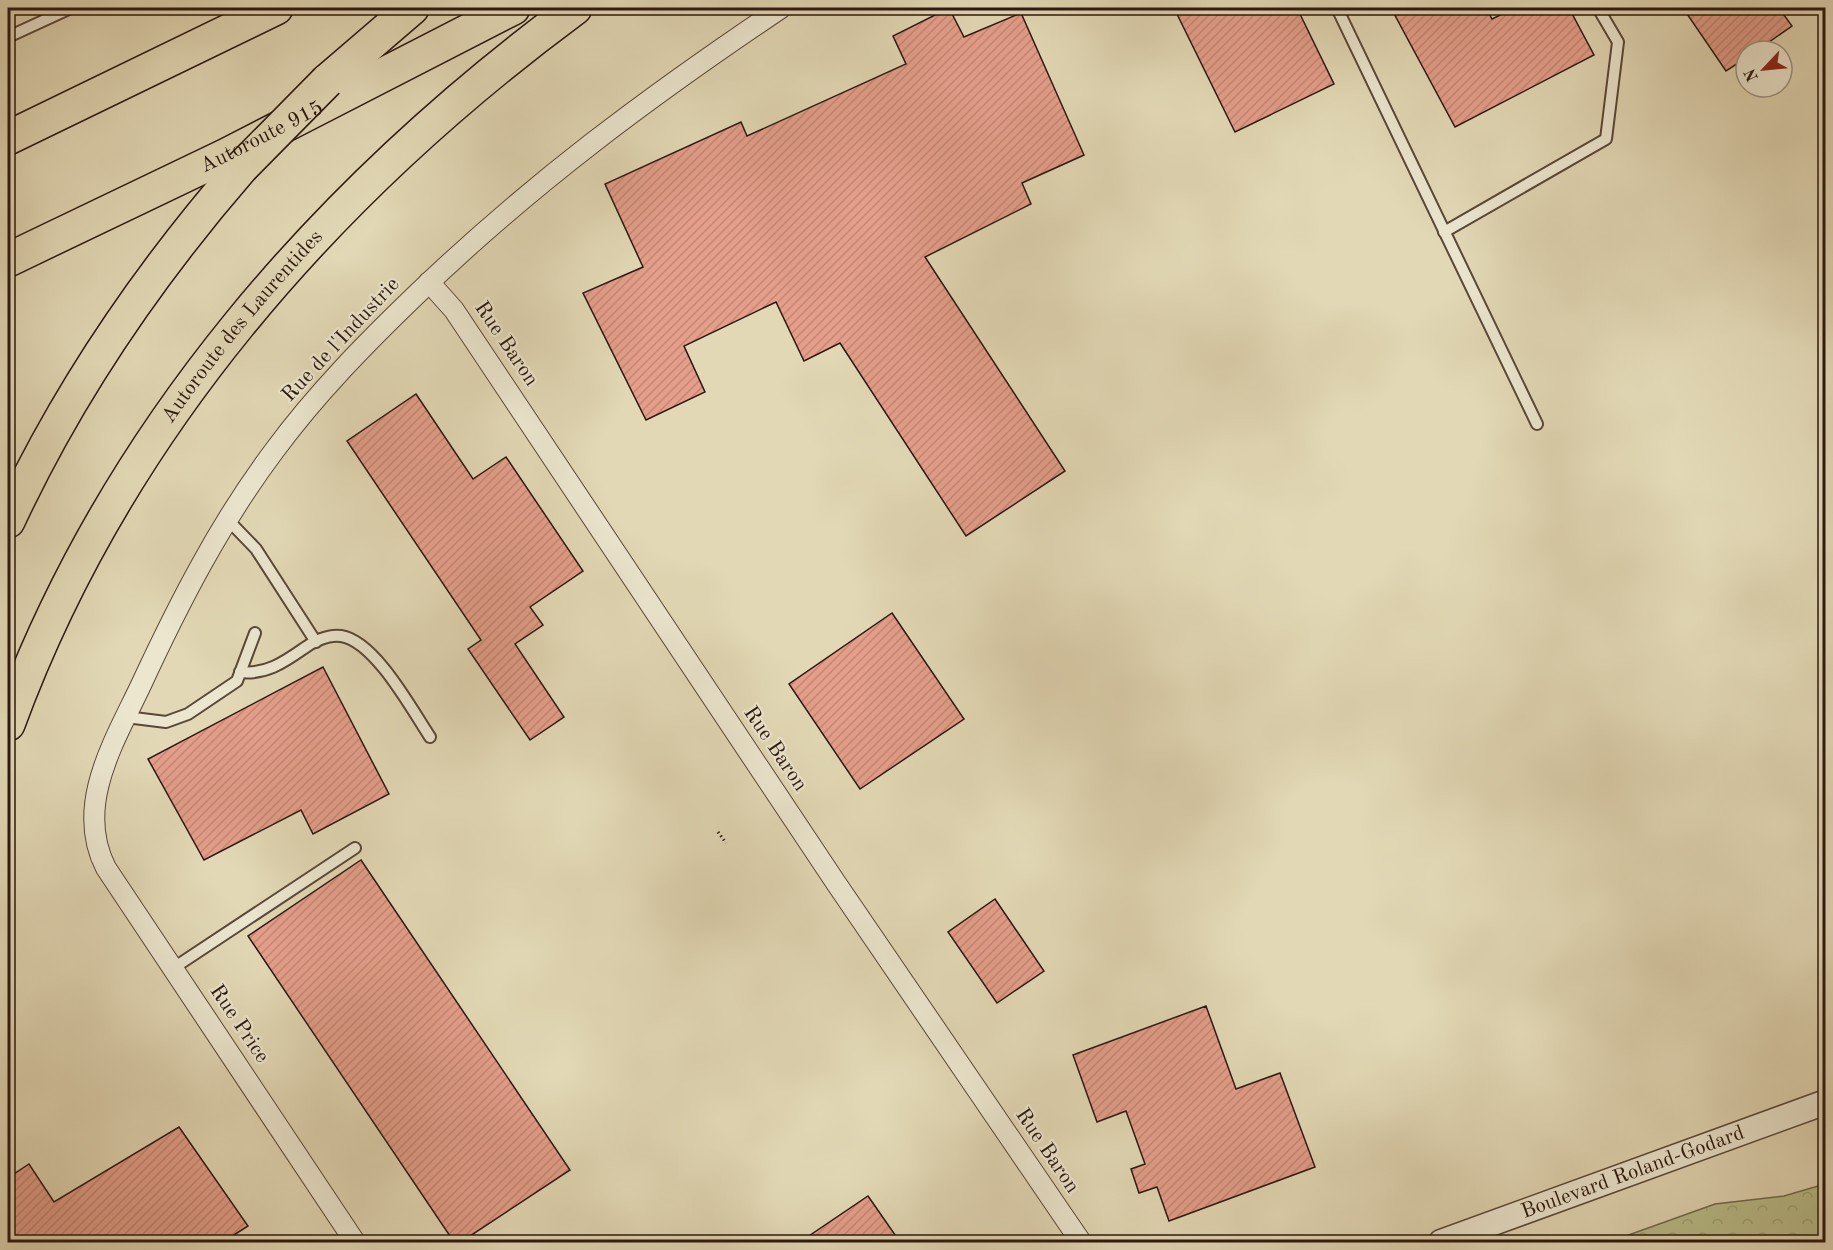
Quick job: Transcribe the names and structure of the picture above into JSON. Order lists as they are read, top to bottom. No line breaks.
{"streets":{"highway":["Autoroute 915","Autoroute des Laurentides"],"street":["Rue de l'Industrie","Rue Baron","Rue Price","Boulevard Roland-Godard"]},"crossings":[["Rue de l'Industrie","Rue Baron"],["Rue de l'Industrie","Rue Price"]],"north":"bottom left"}
